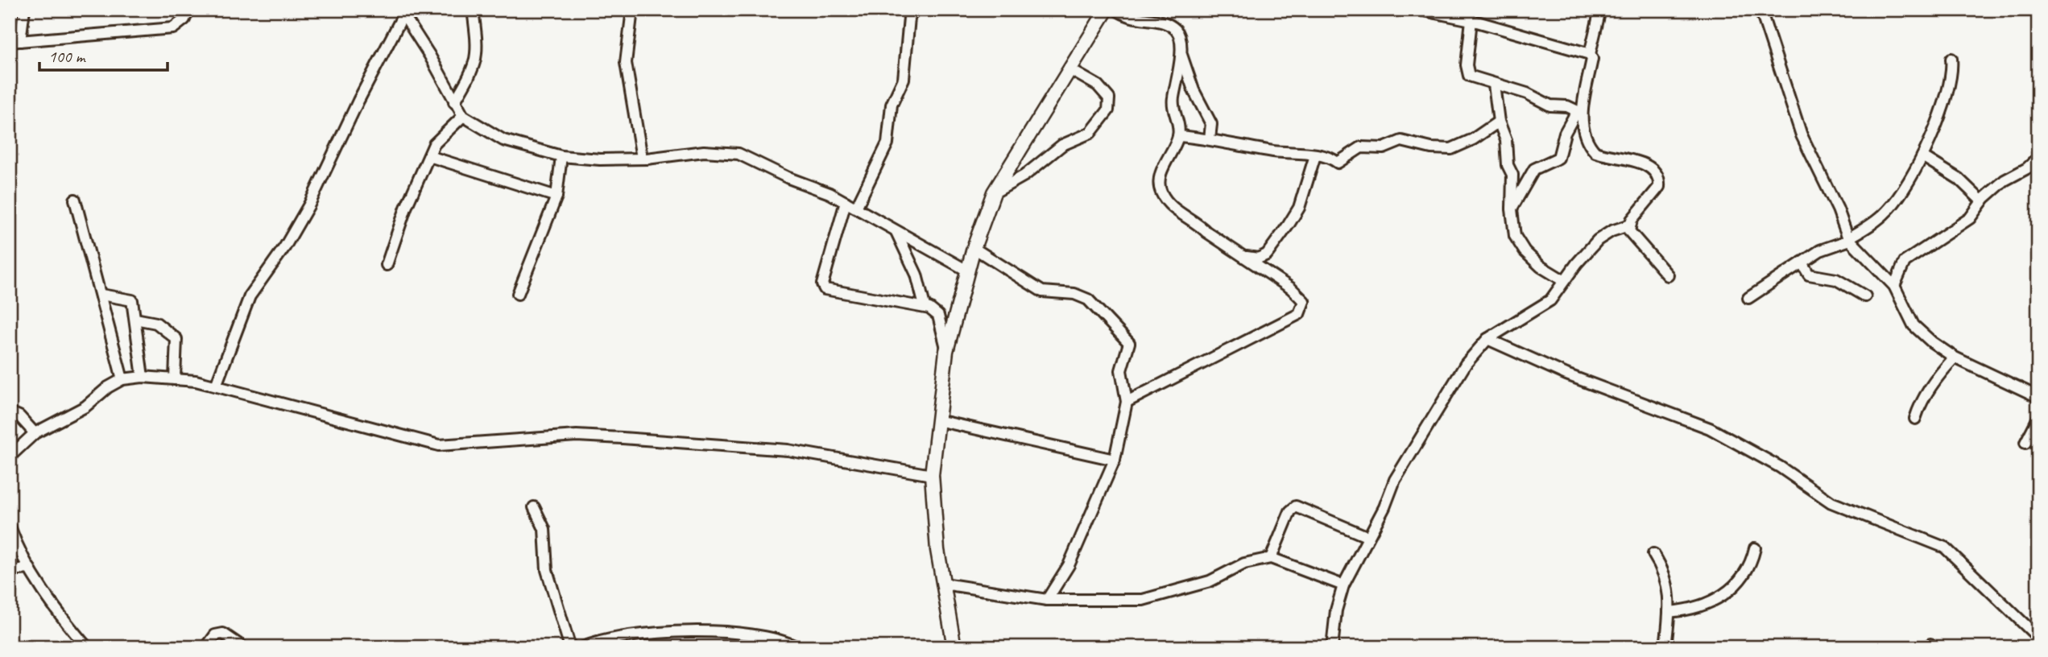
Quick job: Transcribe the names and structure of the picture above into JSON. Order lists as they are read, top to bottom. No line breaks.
{"scale_bar":"100 m"}
